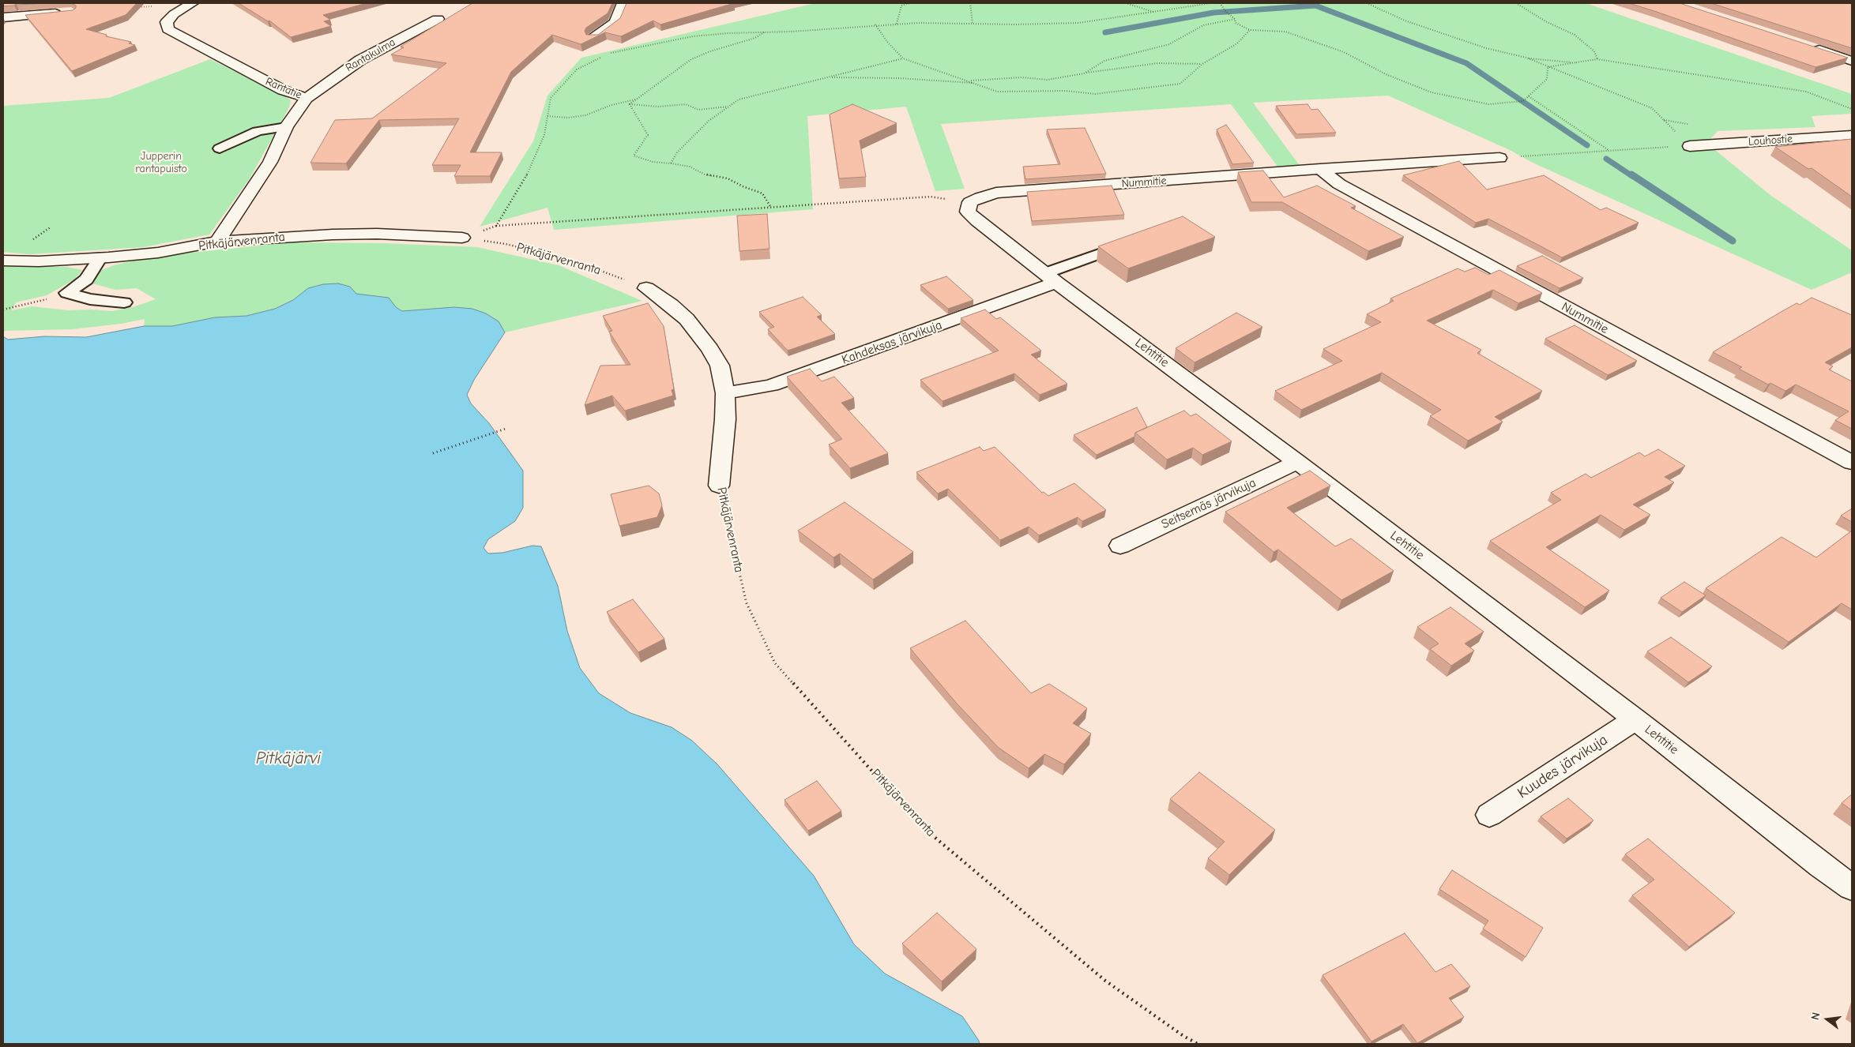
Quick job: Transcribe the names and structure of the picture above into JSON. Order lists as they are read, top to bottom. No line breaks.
{"streets":{"street":["Rantakulma","Rantatie","Louhostie","Nummitie","Pitkäjärvenranta","Kahdeksas järvikuja","Lehtitie","Seitsemäs järvikuja","Kuudes järvikuja"]},"crossings":[["Rantakulma","Rantatie"],["Rantatie","Pitkäjärvenranta"],["Nummitie","Lehtitie"],["Pitkäjärvenranta","Kahdeksas järvikuja"],["Kahdeksas järvikuja","Lehtitie"],["Lehtitie","Seitsemäs järvikuja"],["Lehtitie","Kuudes järvikuja"]],"water":["Pitkäjärvi"],"parks":["Jupperin rantapuisto"],"north":"left"}
